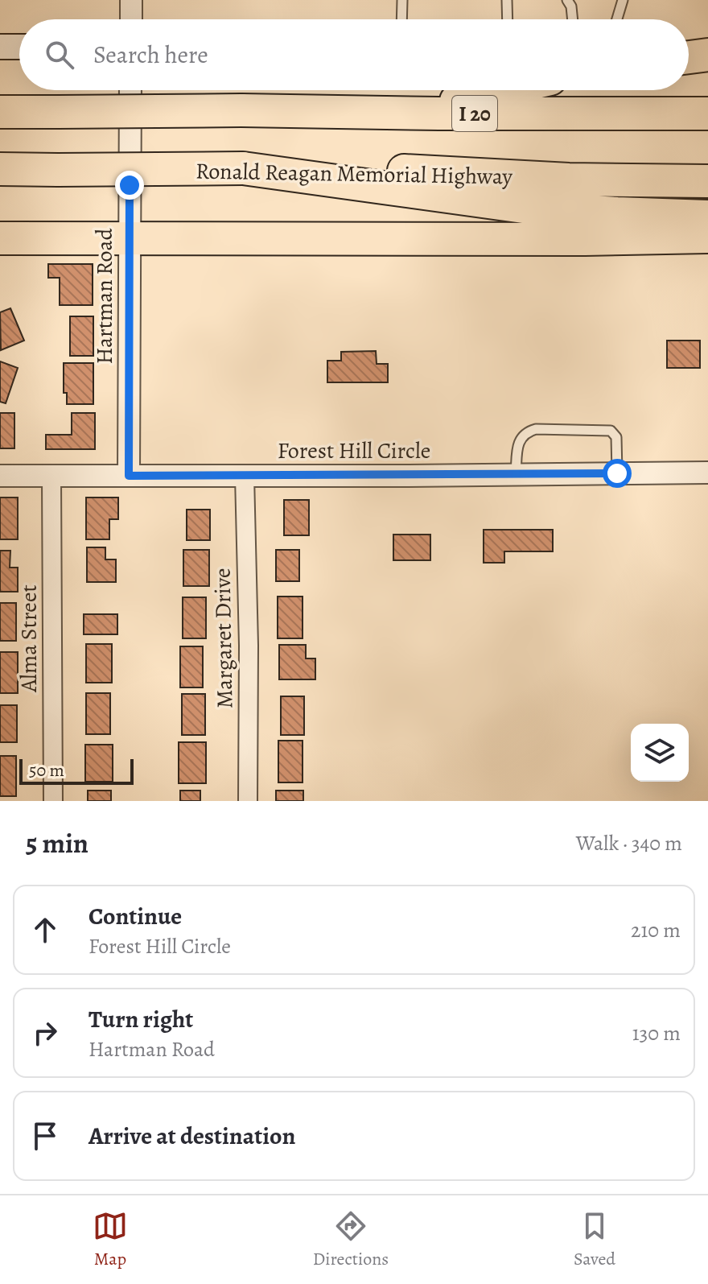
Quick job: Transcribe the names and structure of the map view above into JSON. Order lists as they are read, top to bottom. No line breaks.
{"streets":{"highway":["I 20","Ronald Reagan Memorial Highway"],"street":["Hartman Road","Forest Hill Circle","Alma Street","Margaret Drive"]},"crossings":[["Hartman Road","Forest Hill Circle"],["Forest Hill Circle","Alma Street"],["Forest Hill Circle","Margaret Drive"]],"scale_bar":"50 m","page":{"search":"Search here","scale":"50 m","heading":["5 min","Walk · 340 m"],"list":[["Continue","Forest Hill Circle","210 m"],["Turn right","Hartman Road","130 m"],"Arrive at destination"],"nav":["Map","Directions","Saved"]}}
